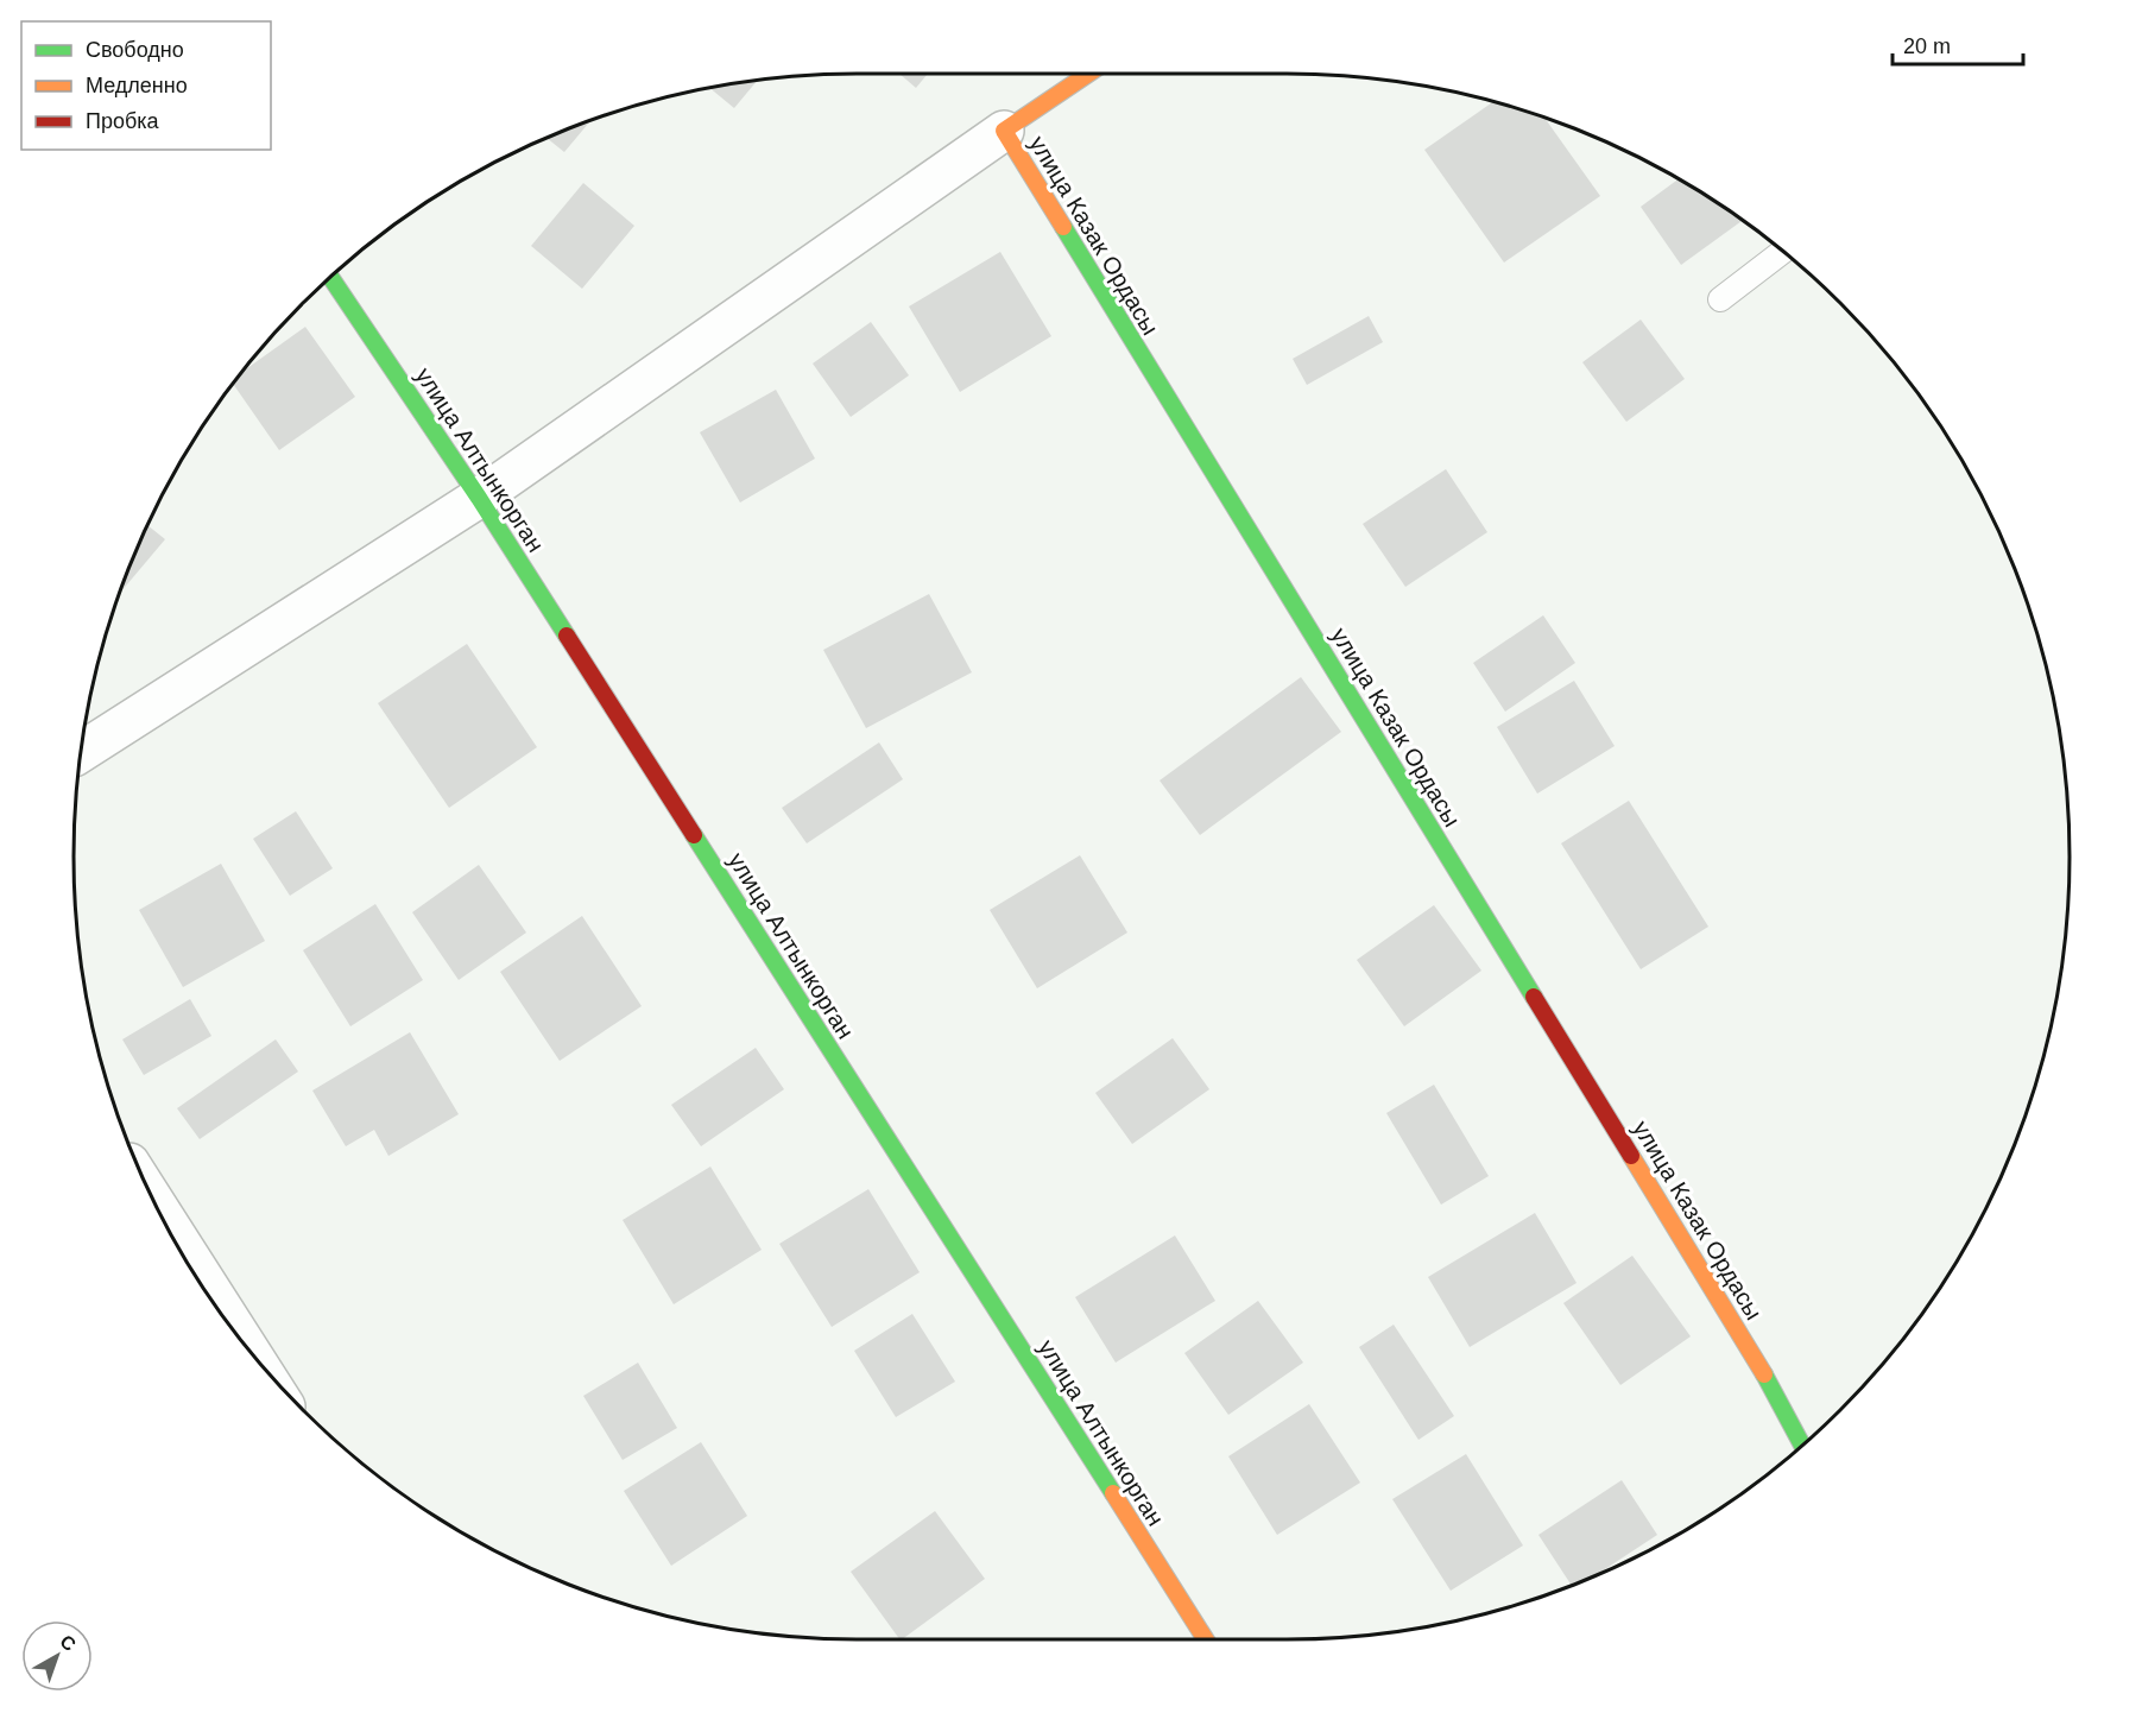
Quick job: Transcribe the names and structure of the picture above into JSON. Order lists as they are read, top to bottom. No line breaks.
{"streets":{"street":["улица Казак Ордасы","улица Алтынкорган"]},"legend":["Свободно","Медленно","Пробка"],"scale_bar":"20 m","north":"top right"}
